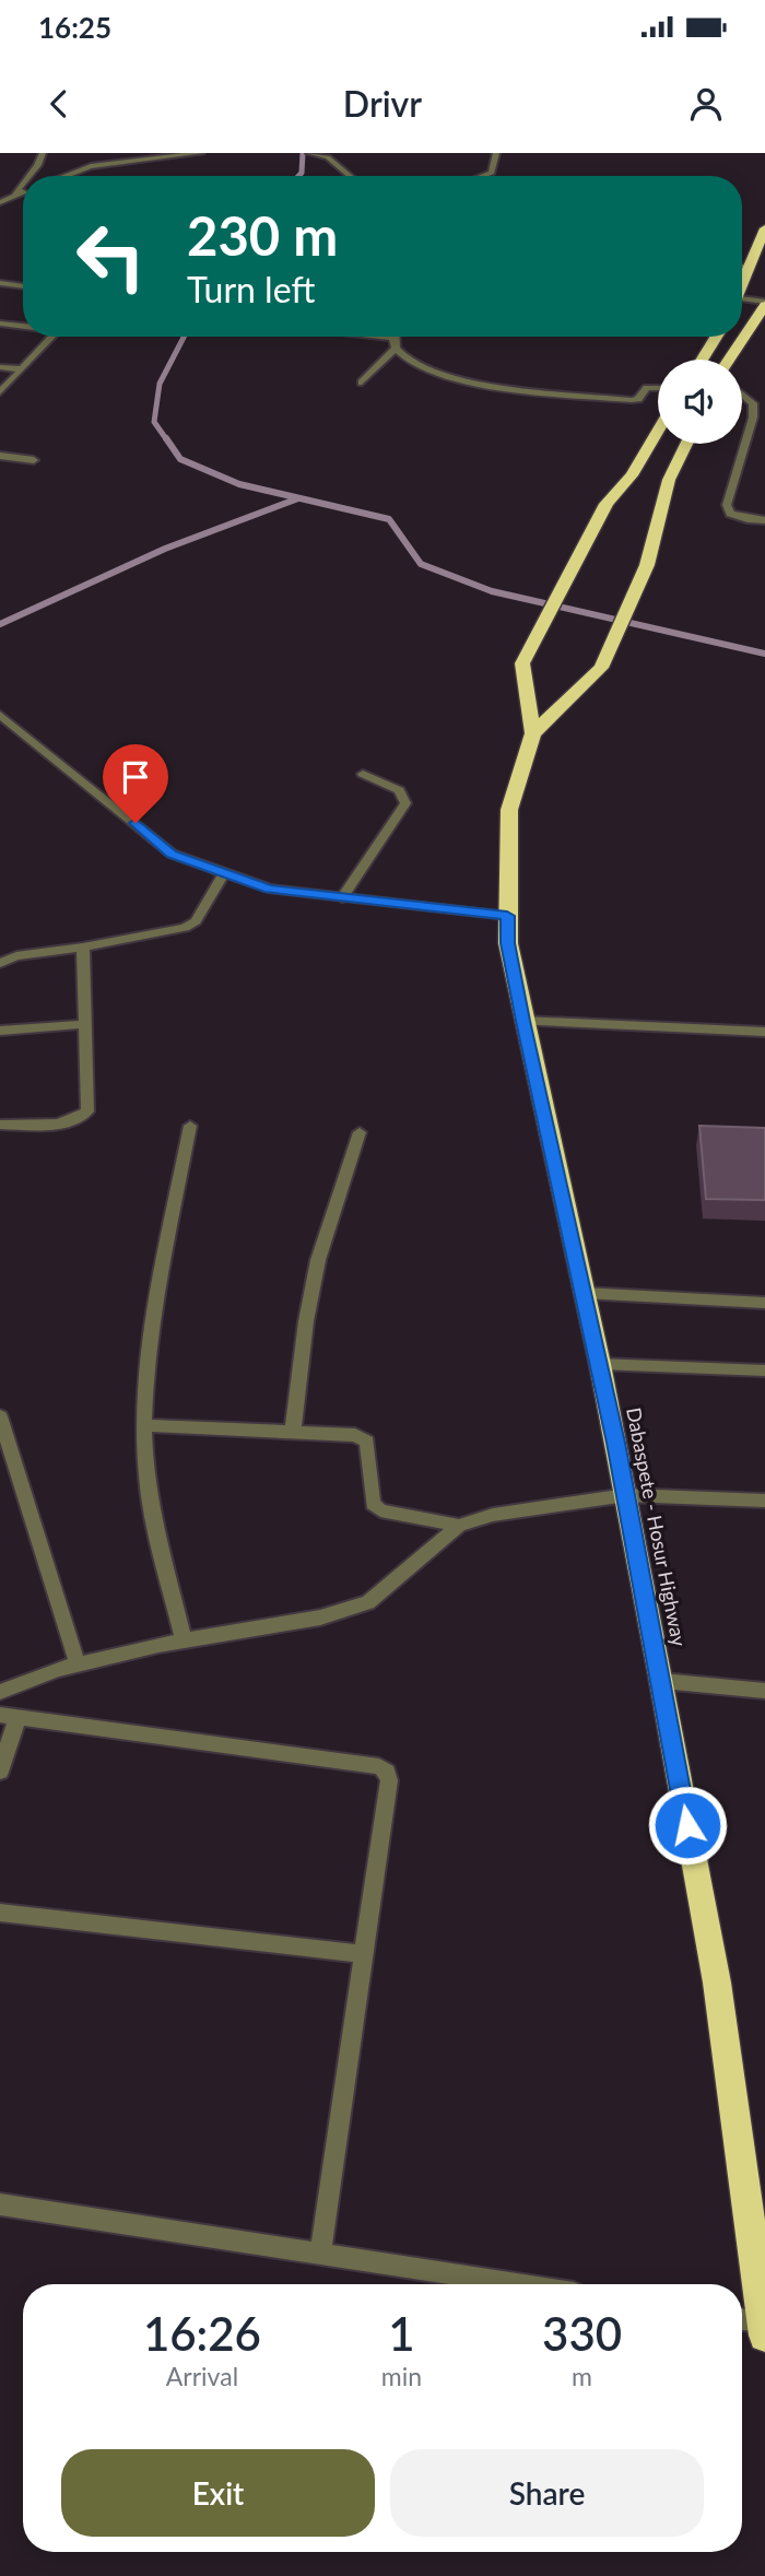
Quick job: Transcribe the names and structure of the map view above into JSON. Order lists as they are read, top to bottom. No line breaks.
{"streets":{"highway":["Dabaspete - Hosur Highway"]},"page":{"status":"16:25","header":"Drivr","turn":["230 m","Turn left"],"eta":["16:26","Arrival","1","min","330","m"],"buttons":["Exit","Share"]}}
